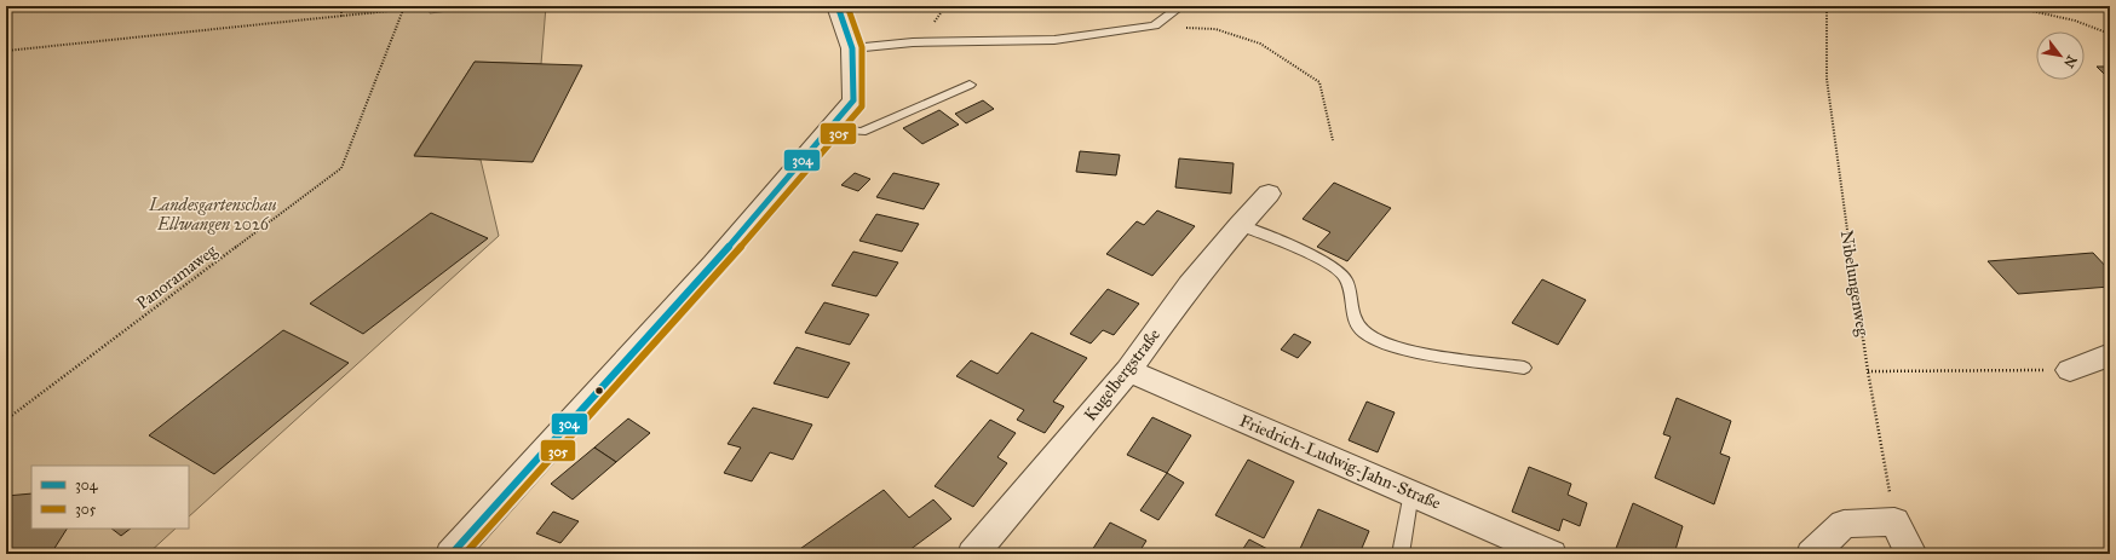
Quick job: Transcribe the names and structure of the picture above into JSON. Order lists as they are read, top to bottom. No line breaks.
{"streets":{"street":["Kugelbergstraße","Friedrich-Ludwig-Jahn-Straße"],"path":["Panoramaweg","Nibelungenweg"]},"crossings":[["Kugelbergstraße","Friedrich-Ludwig-Jahn-Straße"]],"parks":["Landesgartenschau Ellwangen 2026"],"lines":["transit line 304","transit line 305"],"legend":["304","305"],"north":"bottom right"}
